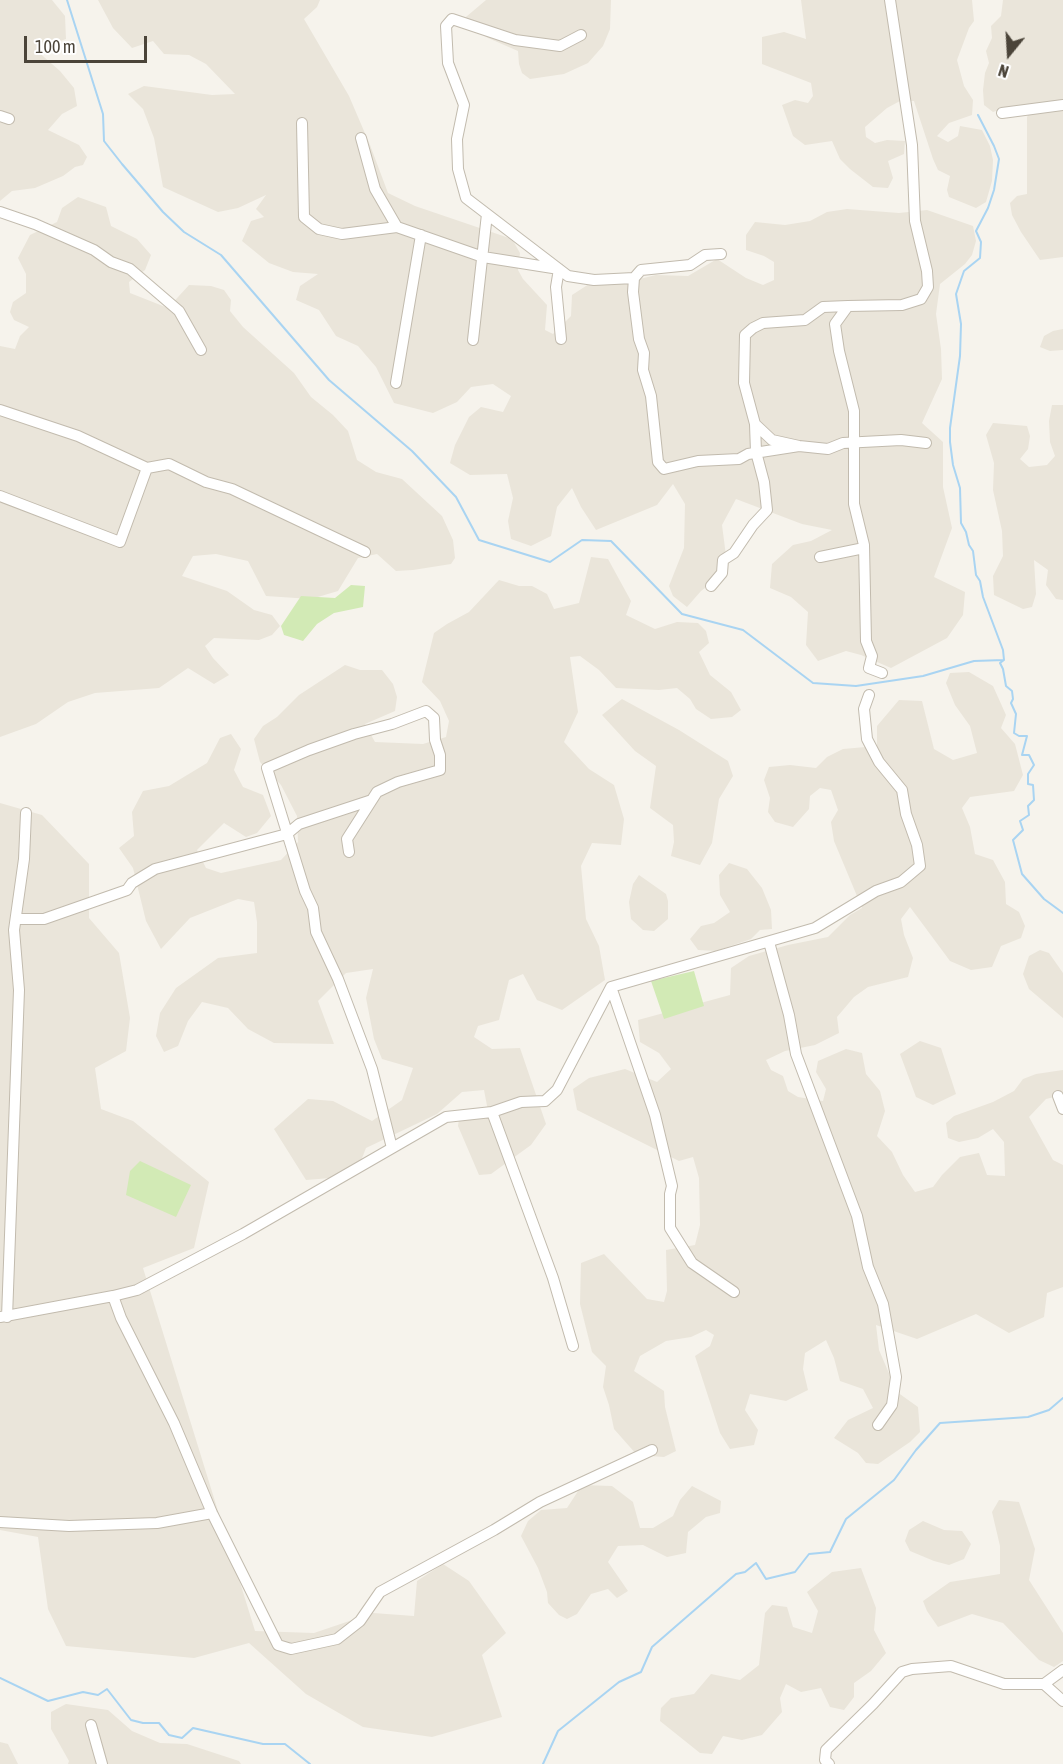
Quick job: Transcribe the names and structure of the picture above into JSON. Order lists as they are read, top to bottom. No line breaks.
{"scale_bar":"100 m","north":"bottom"}
